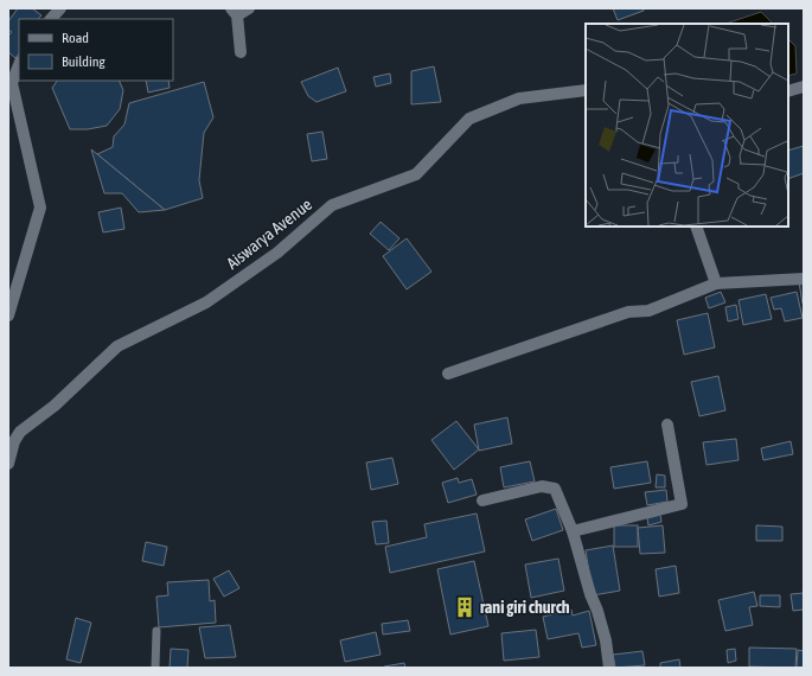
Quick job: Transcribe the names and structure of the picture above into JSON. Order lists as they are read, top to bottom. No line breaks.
{"streets":{"street":["Aiswarya Avenue"]},"places":{"building":["rani giri church"]},"legend":["Road","Building"]}
